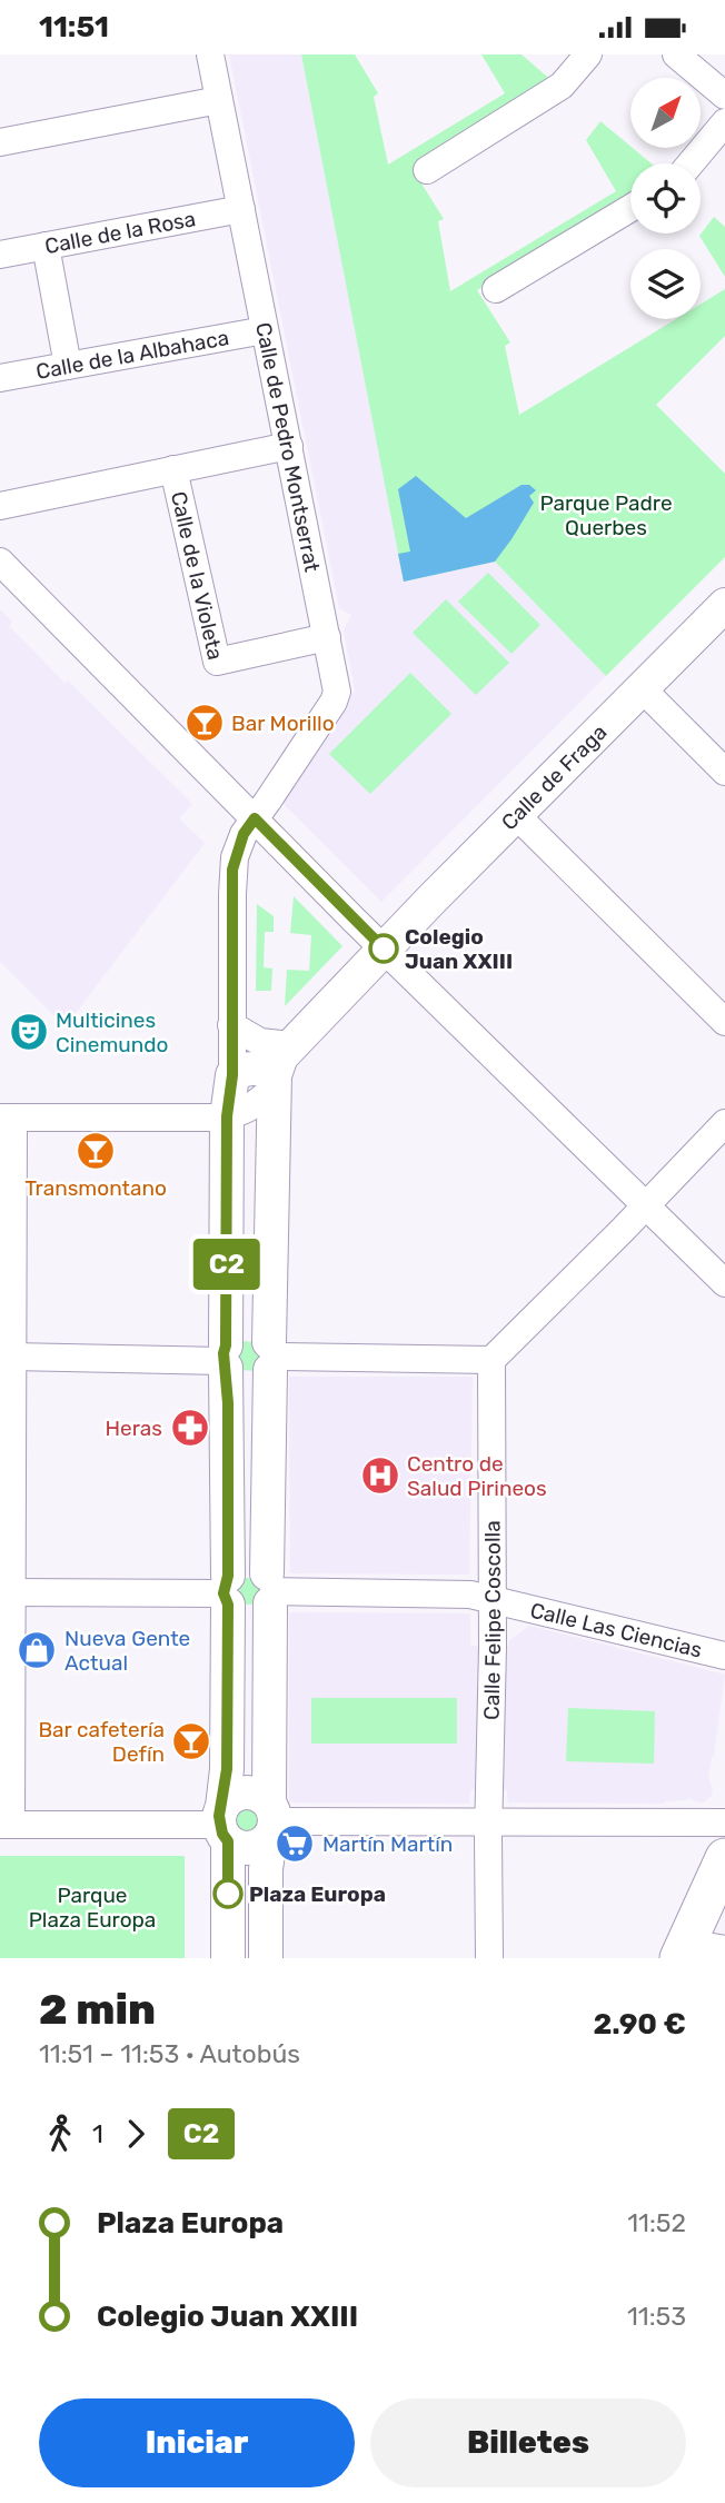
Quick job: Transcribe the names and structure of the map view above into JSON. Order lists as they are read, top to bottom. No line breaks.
{"streets":{"main road":["Calle de Fraga"],"street":["Calle de la Rosa","Calle de la Albahaca","Calle de Pedro Montserrat","Calle de la Violeta","Calle Felipe Coscolla","Calle Las Ciencias"]},"crossings":[["Calle de la Rosa","Calle de Pedro Montserrat"],["Calle de la Albahaca","Calle de Pedro Montserrat"],["Calle de Pedro Montserrat","Calle de la Violeta"],["Calle Felipe Coscolla","Calle Las Ciencias"]],"parks":["Parque Padre Querbes","Parque Plaza Europa"],"places":{"bar":["Bar Morillo","Transmontano","Bar cafetería Defín"],"other":["Colegio Juan XXIII","Plaza Europa"],"theatre":["Multicines Cinemundo"],"pharmacy":["Heras"],"hospital":["Centro de Salud Pirineos"],"shop":["Nueva Gente Actual"],"supermarket":["Martín Martín"]},"lines":["bus line C2"],"north":"top right","page":{"status":"11:51","on_map":"C2","heading":["2 min","11:51 – 11:53 · Autobús","2.90 €"],"legs":["1","C2"],"list":[{"name":"Plaza Europa","value":"11:52"},{"name":"Colegio Juan XXIII","value":"11:53"}],"buttons":["Iniciar","Billetes"]}}
